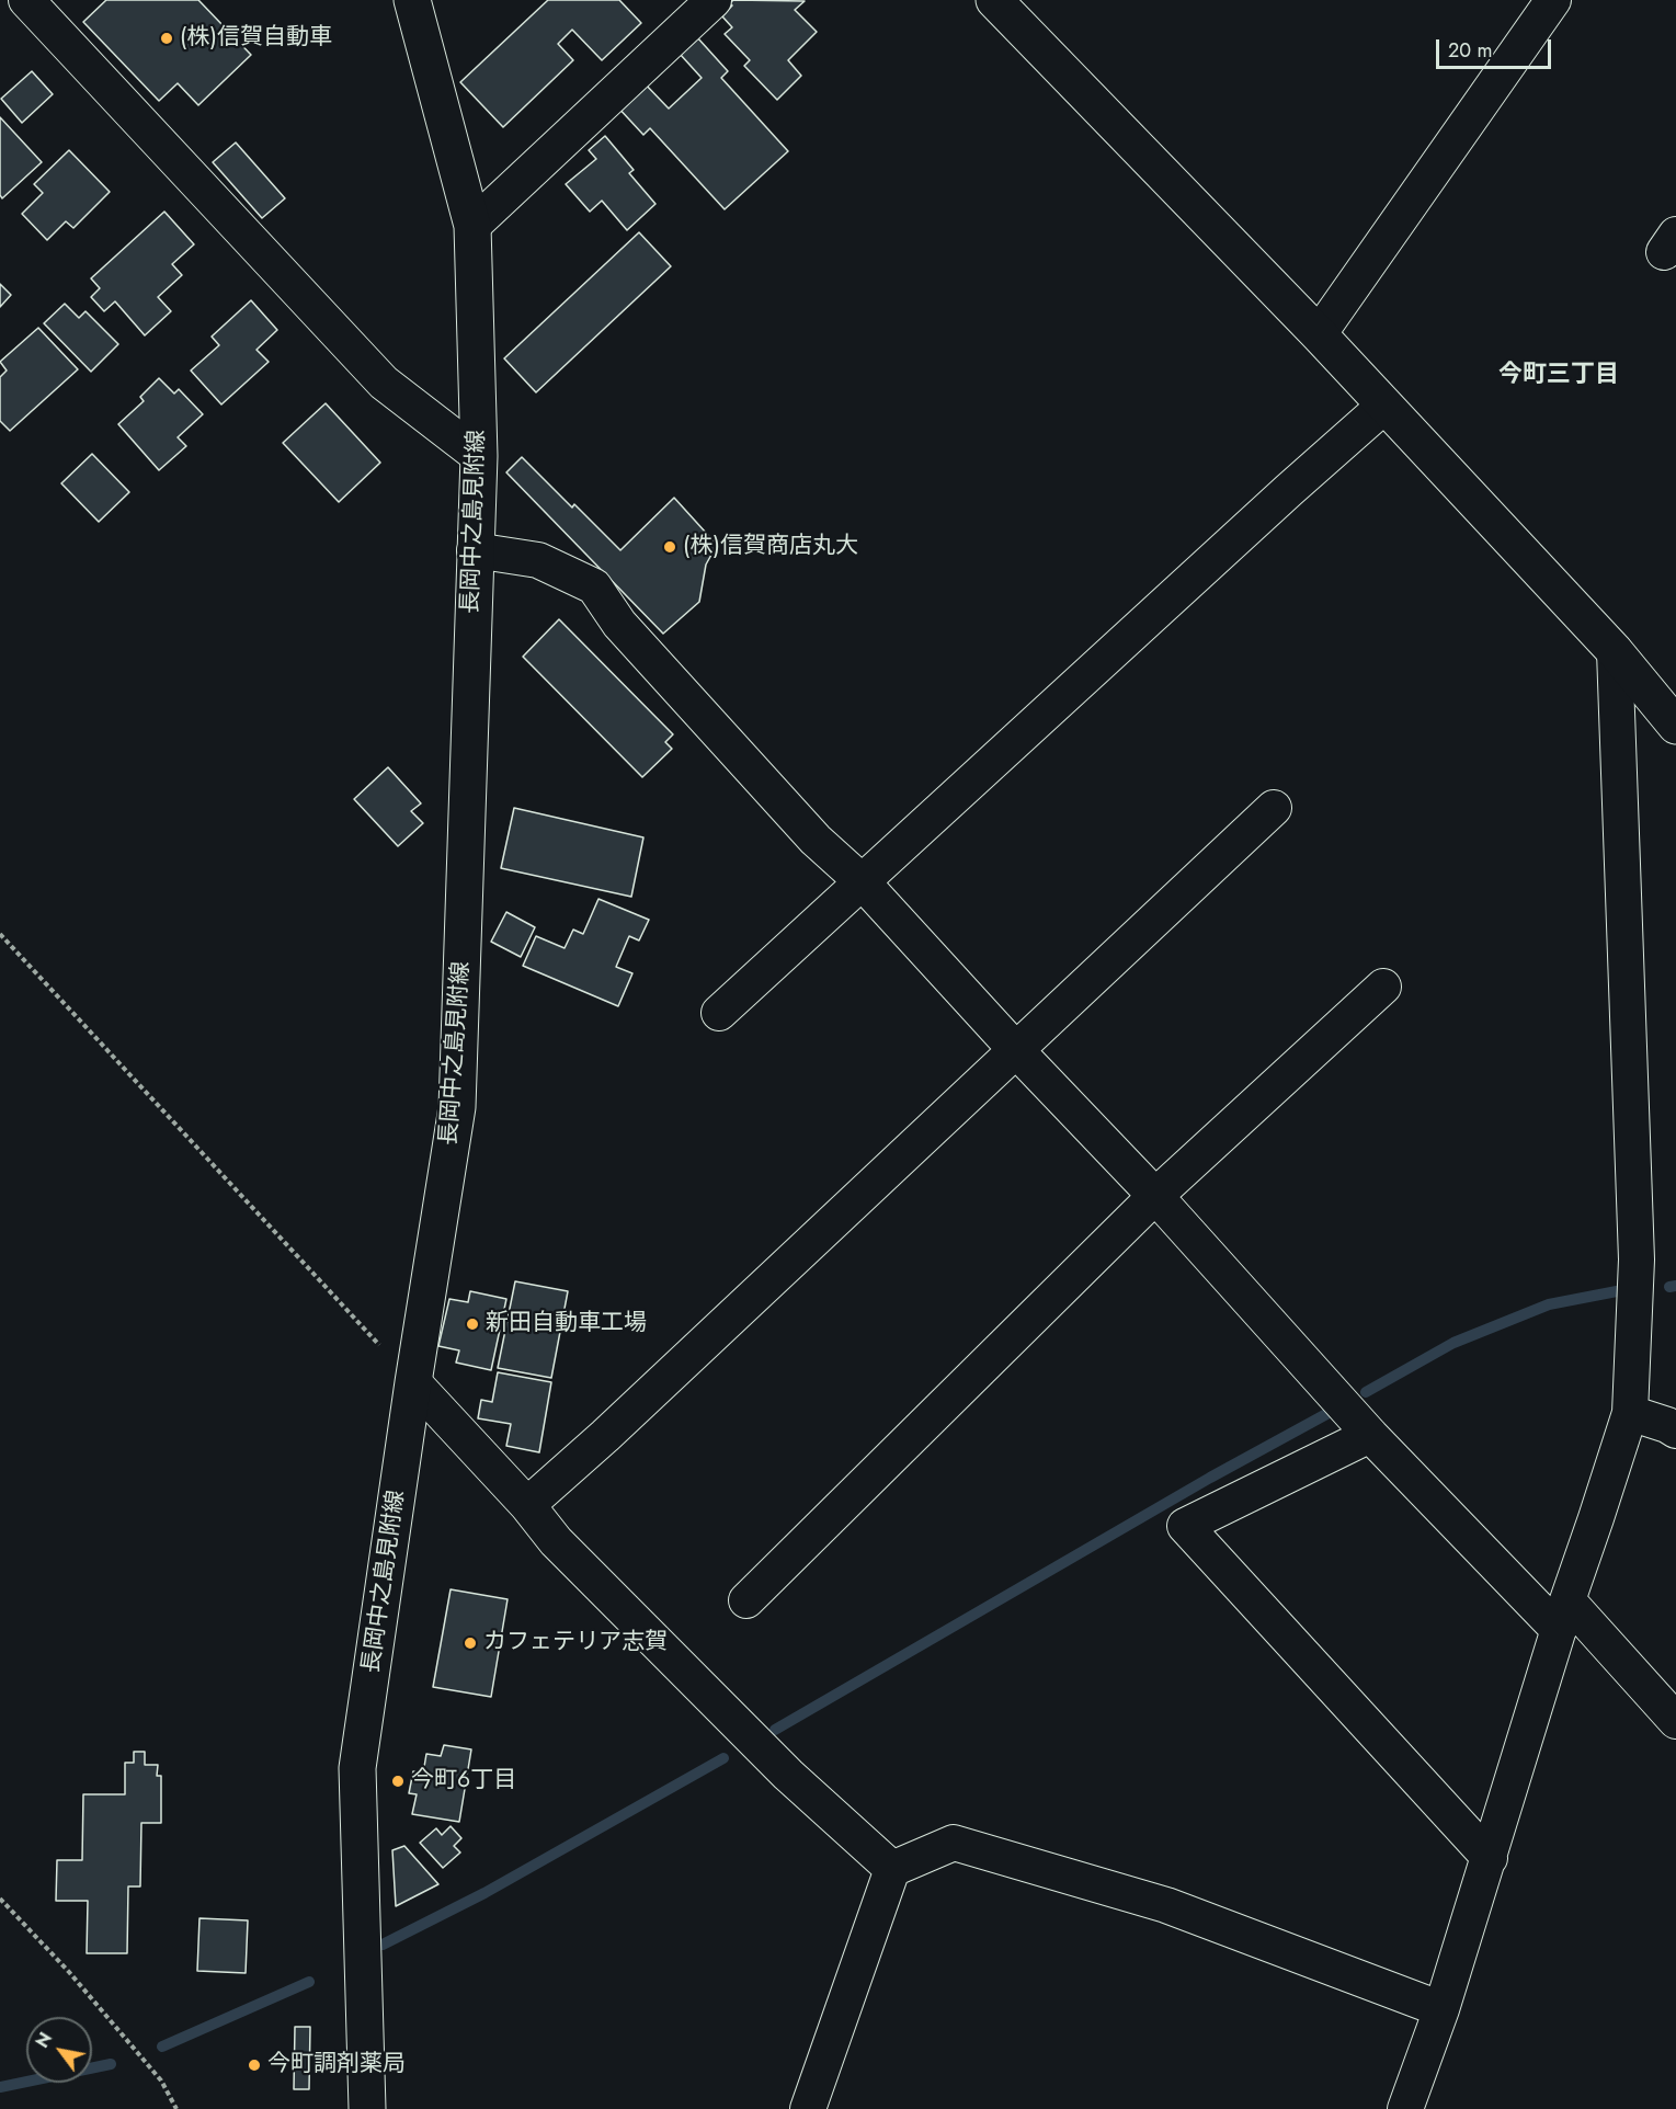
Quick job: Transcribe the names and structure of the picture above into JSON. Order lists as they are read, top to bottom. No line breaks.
{"streets":{"main road":["長岡中之島見附線"]},"districts":["今町三丁目"],"places":["(株)信賀自動車","(株)信賀商店丸大","新田自動車工場","カフェテリア志賀","今町６丁目","今町調剤薬局"],"scale_bar":"20 m","north":"top left"}
